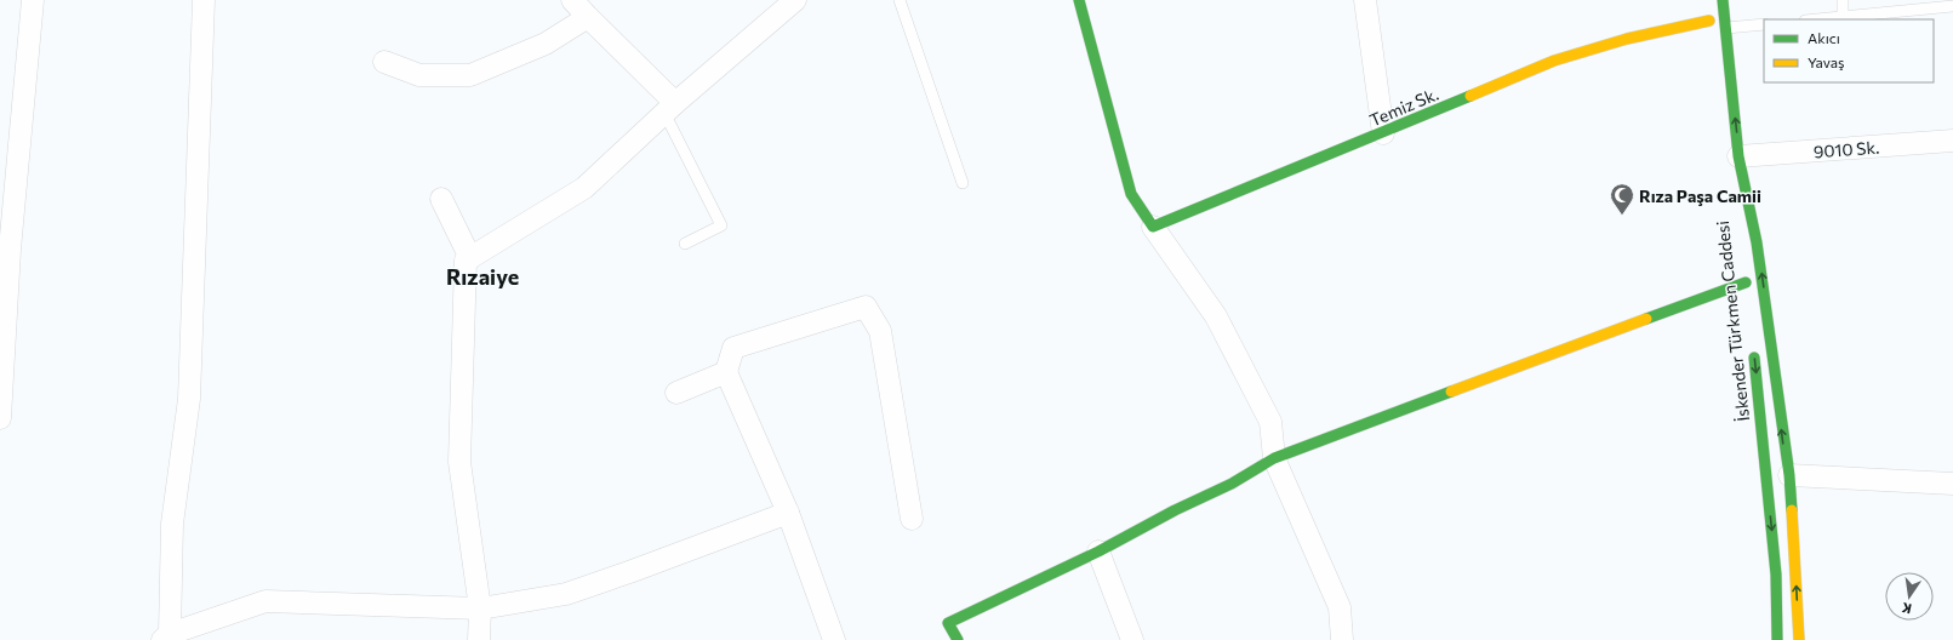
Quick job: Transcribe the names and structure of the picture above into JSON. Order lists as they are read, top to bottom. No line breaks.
{"streets":{"street":["Temiz Sk.","9010 Sk.","İskender Türkmen Caddesi"]},"districts":["Rızaiye"],"places":{"mosque":["Rıza Paşa Camii"]},"legend":["Akıcı","Yavaş"],"north":"bottom"}
